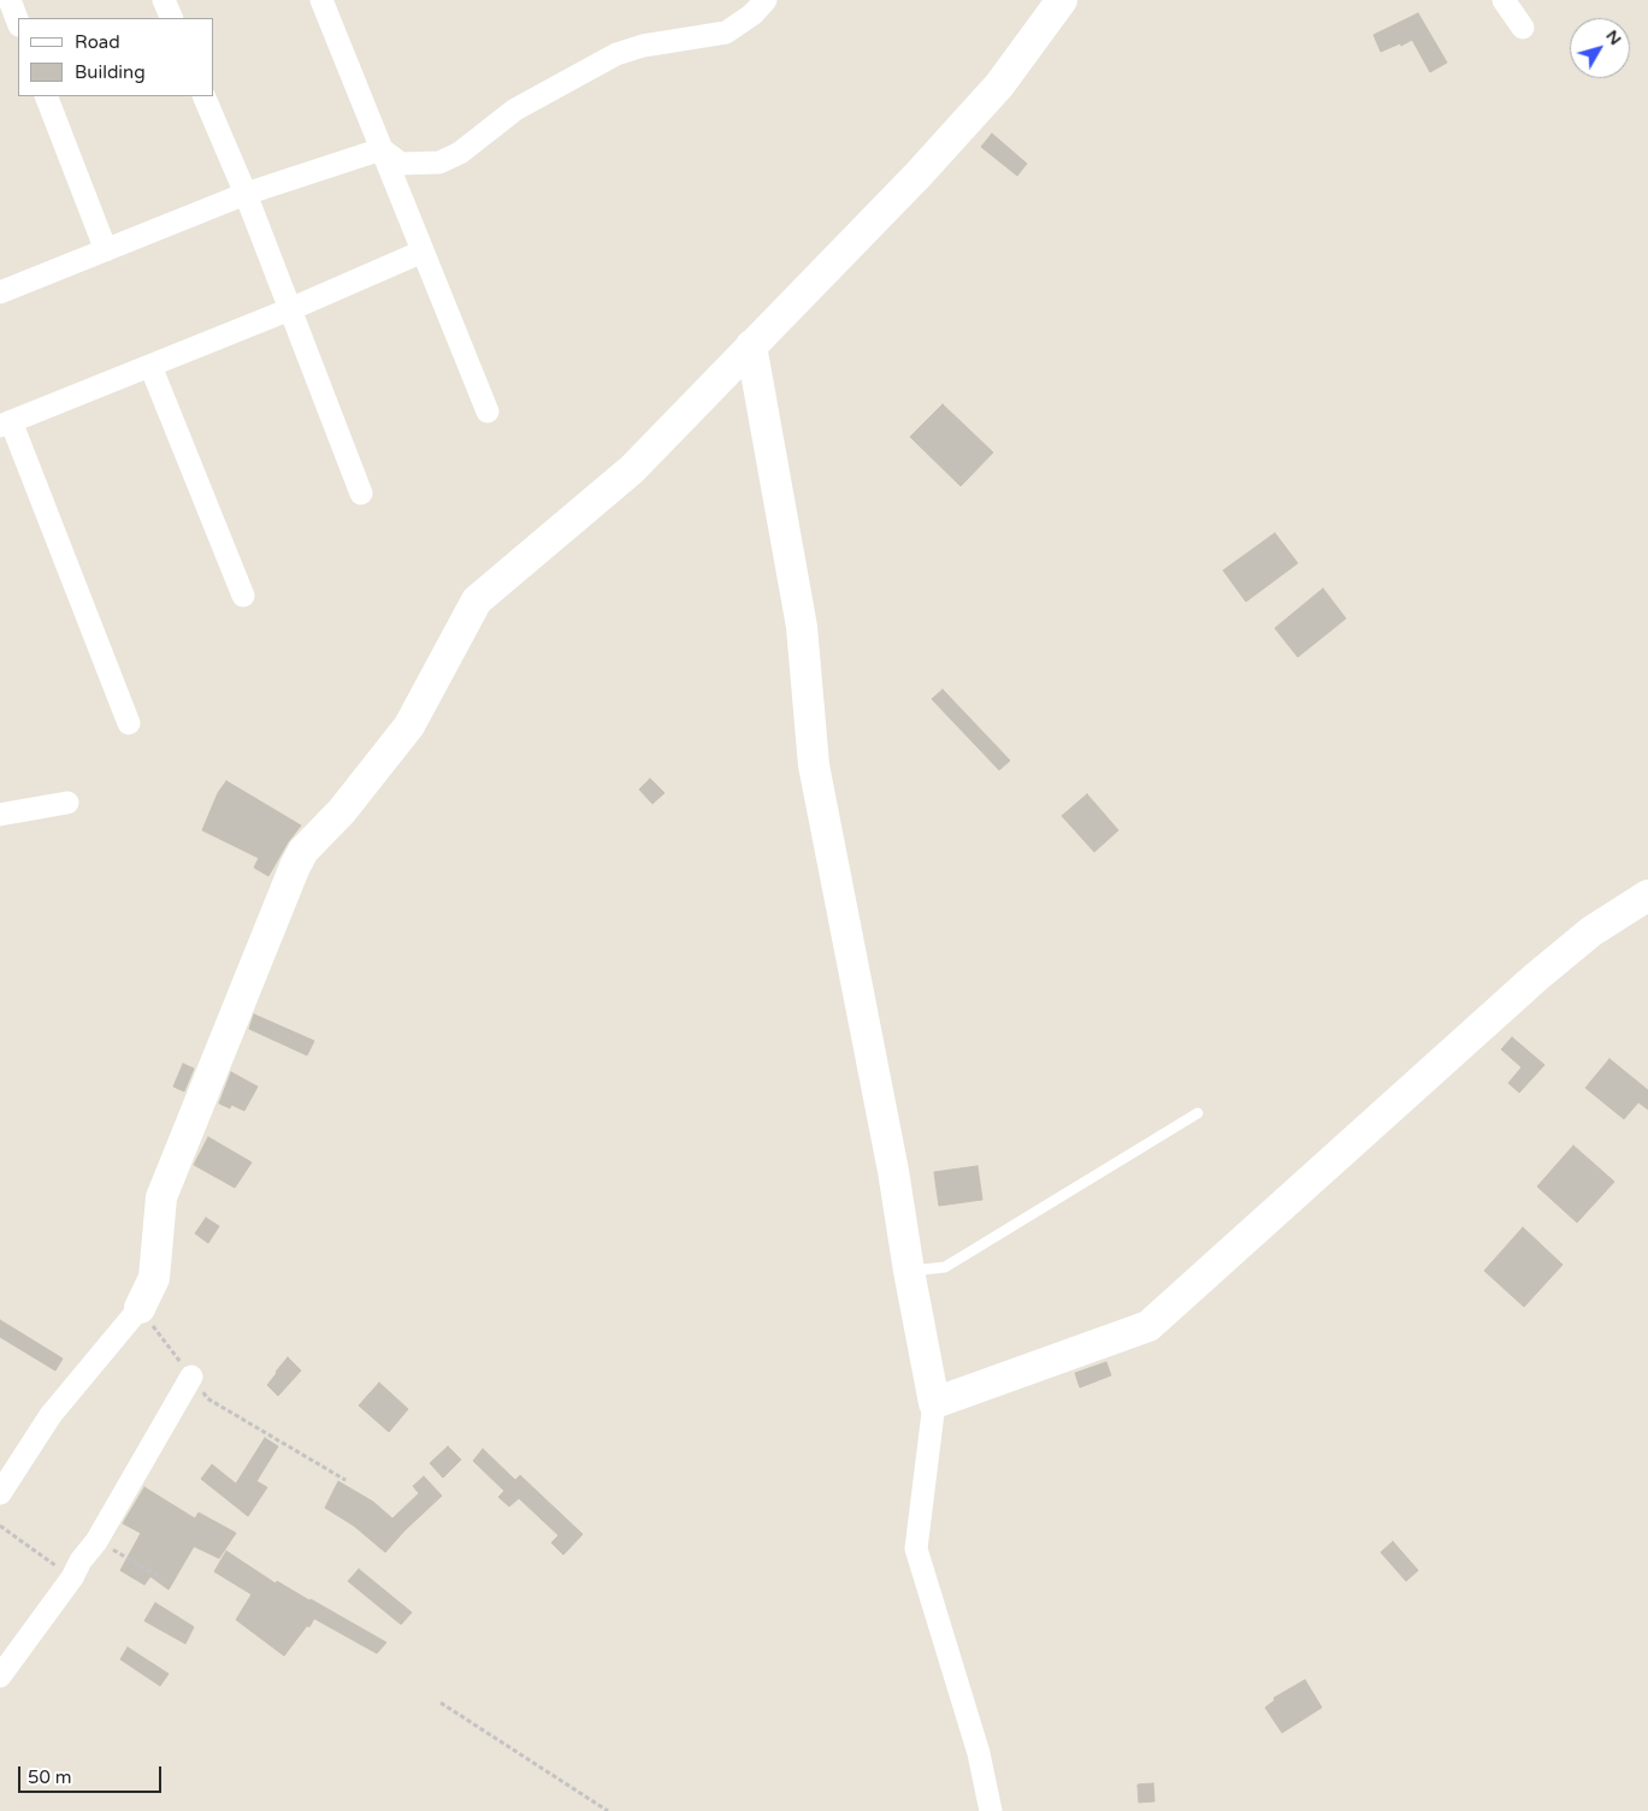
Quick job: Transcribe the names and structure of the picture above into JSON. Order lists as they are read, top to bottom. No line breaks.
{"legend":["Road","Building"],"scale_bar":"50 m","north":"top right"}
